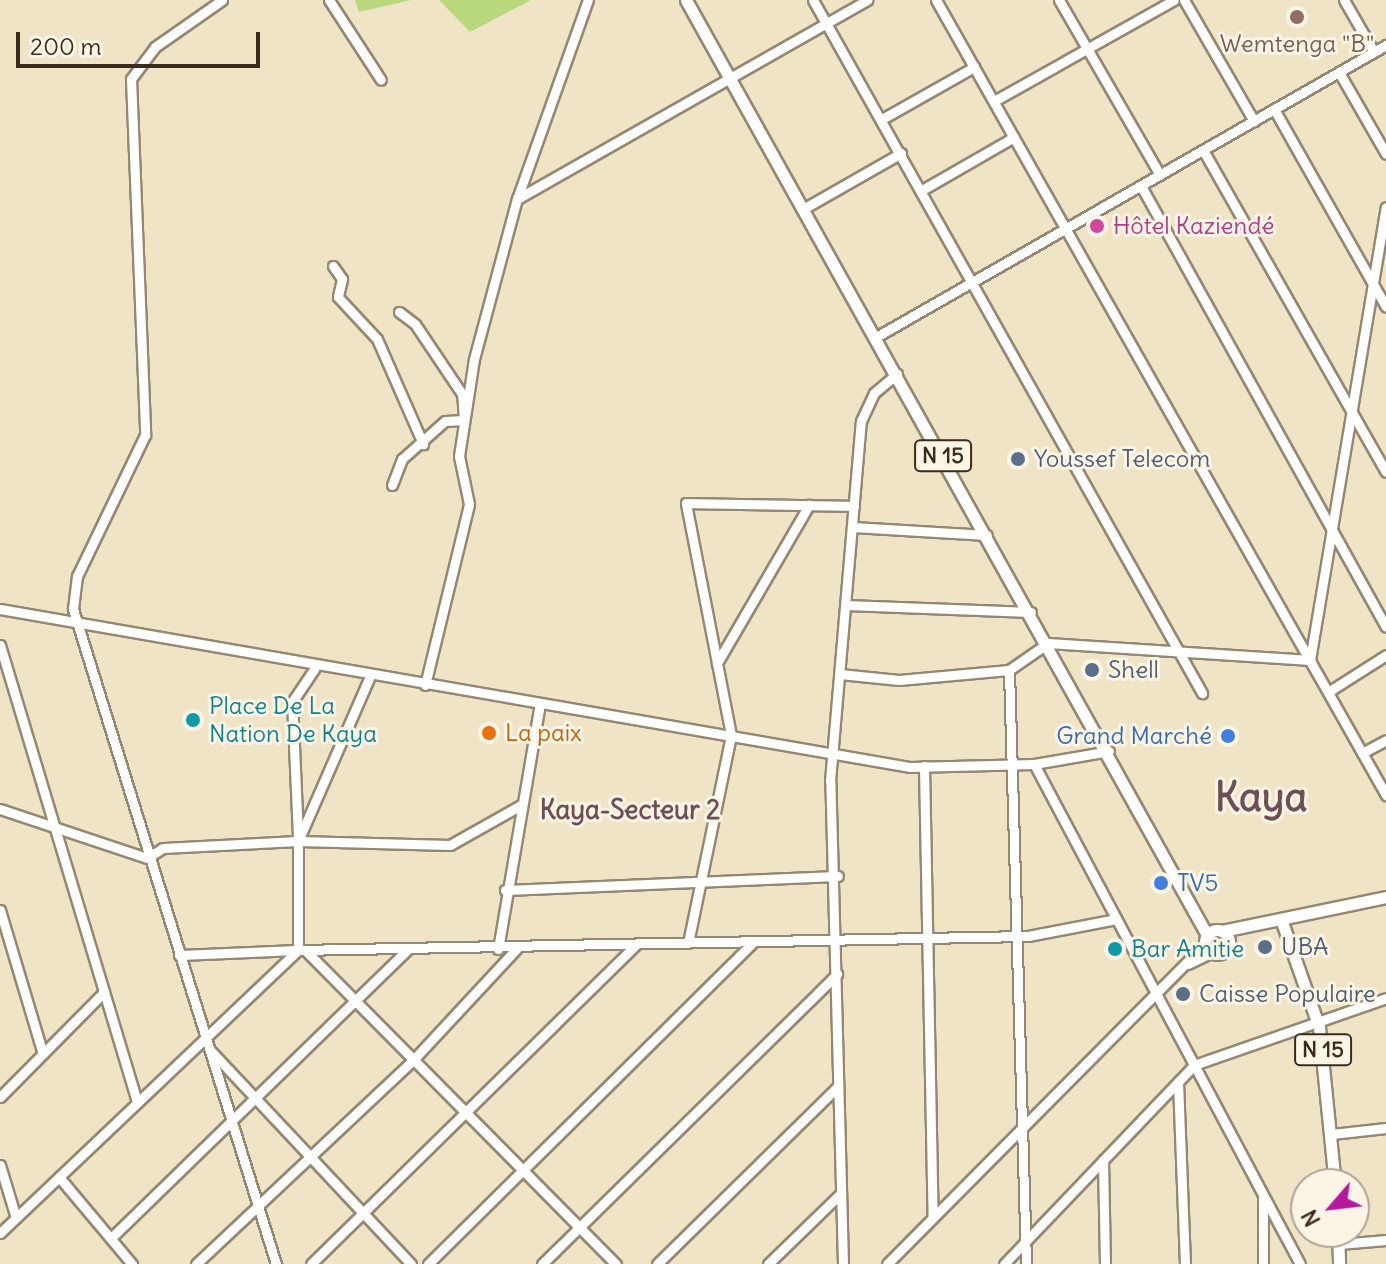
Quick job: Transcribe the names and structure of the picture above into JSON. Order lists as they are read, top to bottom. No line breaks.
{"streets":{"main road":["N 15"]},"districts":["Kaya","Kaya-Secteur 2"],"places":["Wemtenga \"B\"","Hôtel Kaziendé","Youssef Telecom","Shell","Place De La Nation De Kaya","La paix","Grand Marché","TV5","UBA","Bar Amitie","Caisse Populaire"],"scale_bar":"200 m","north":"bottom left"}
